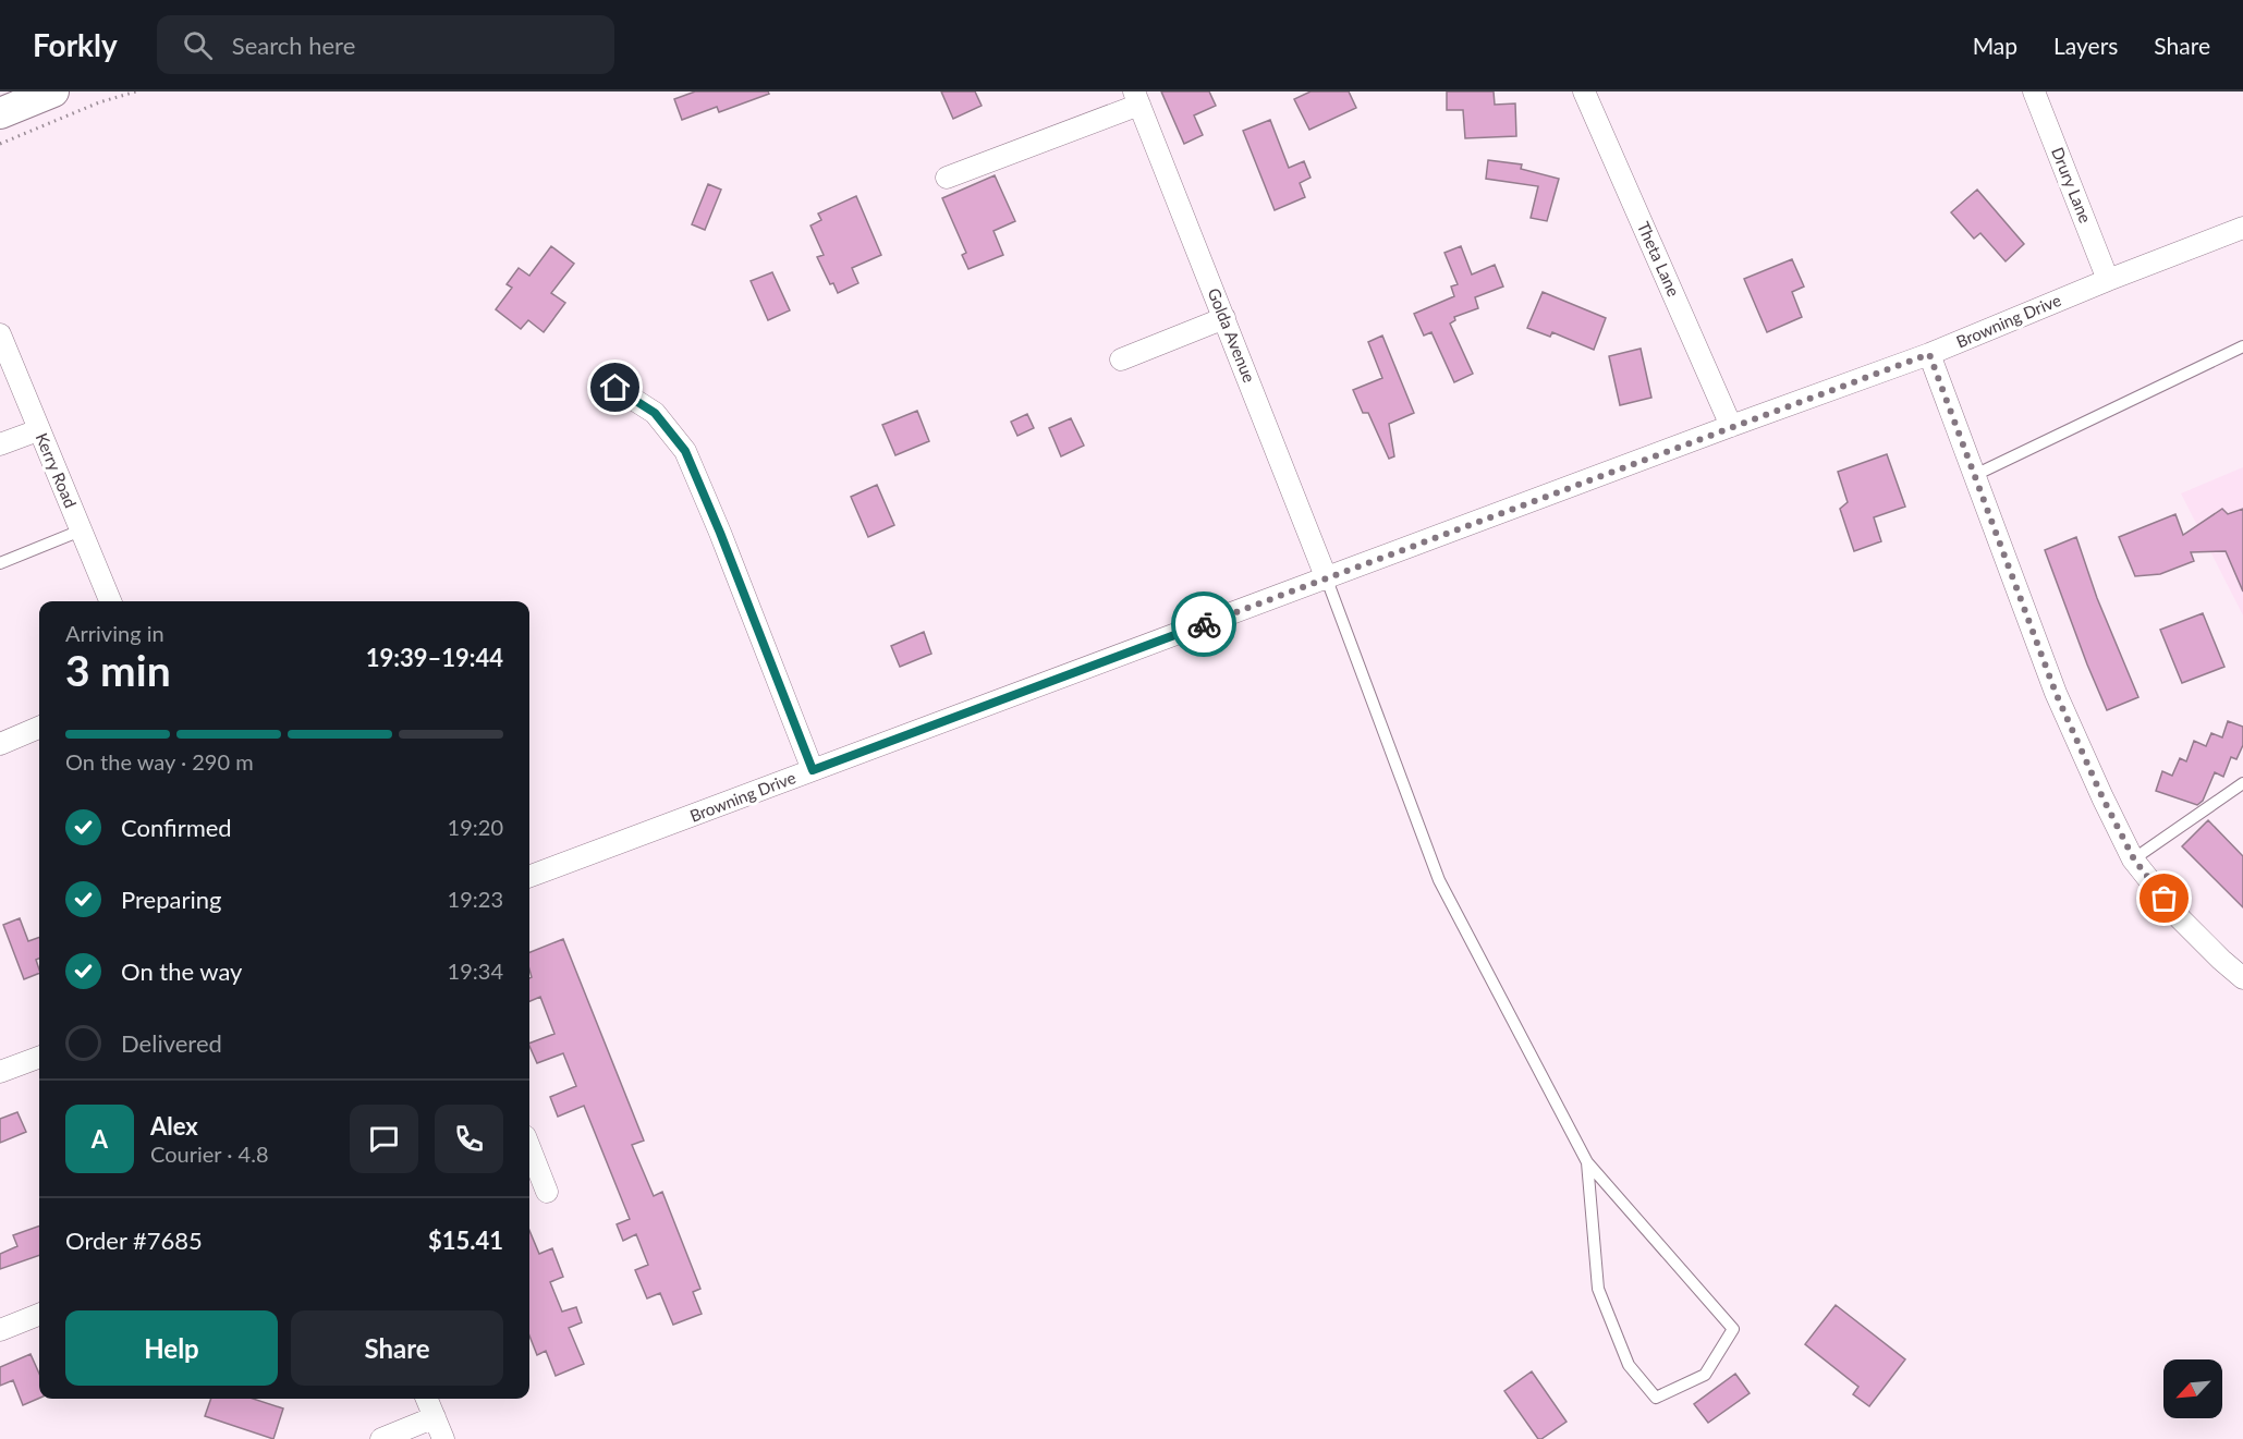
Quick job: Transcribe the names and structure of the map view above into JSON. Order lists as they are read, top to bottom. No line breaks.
{"streets":{"street":["Drury Lane","Theta Lane","Browning Drive","Golda Avenue","Kerry Road"]},"crossings":[["Drury Lane","Browning Drive"],["Theta Lane","Browning Drive"],["Browning Drive","Golda Avenue"]],"north":"bottom left","page":{"header":"Forkly","search":"Search here","nav":["Map","Layers","Share"],"heading":["3 min","Arriving in","19:39–19:44"],"panel":["Alex","Courier · 4.8","Order #7685","$15.41"],"bar":"On the way · 290 m","list":[["Confirmed","19:20"],["Preparing","19:23"],["On the way","19:34"],"Delivered"],"round":"A","buttons":["Help","Share"]}}
